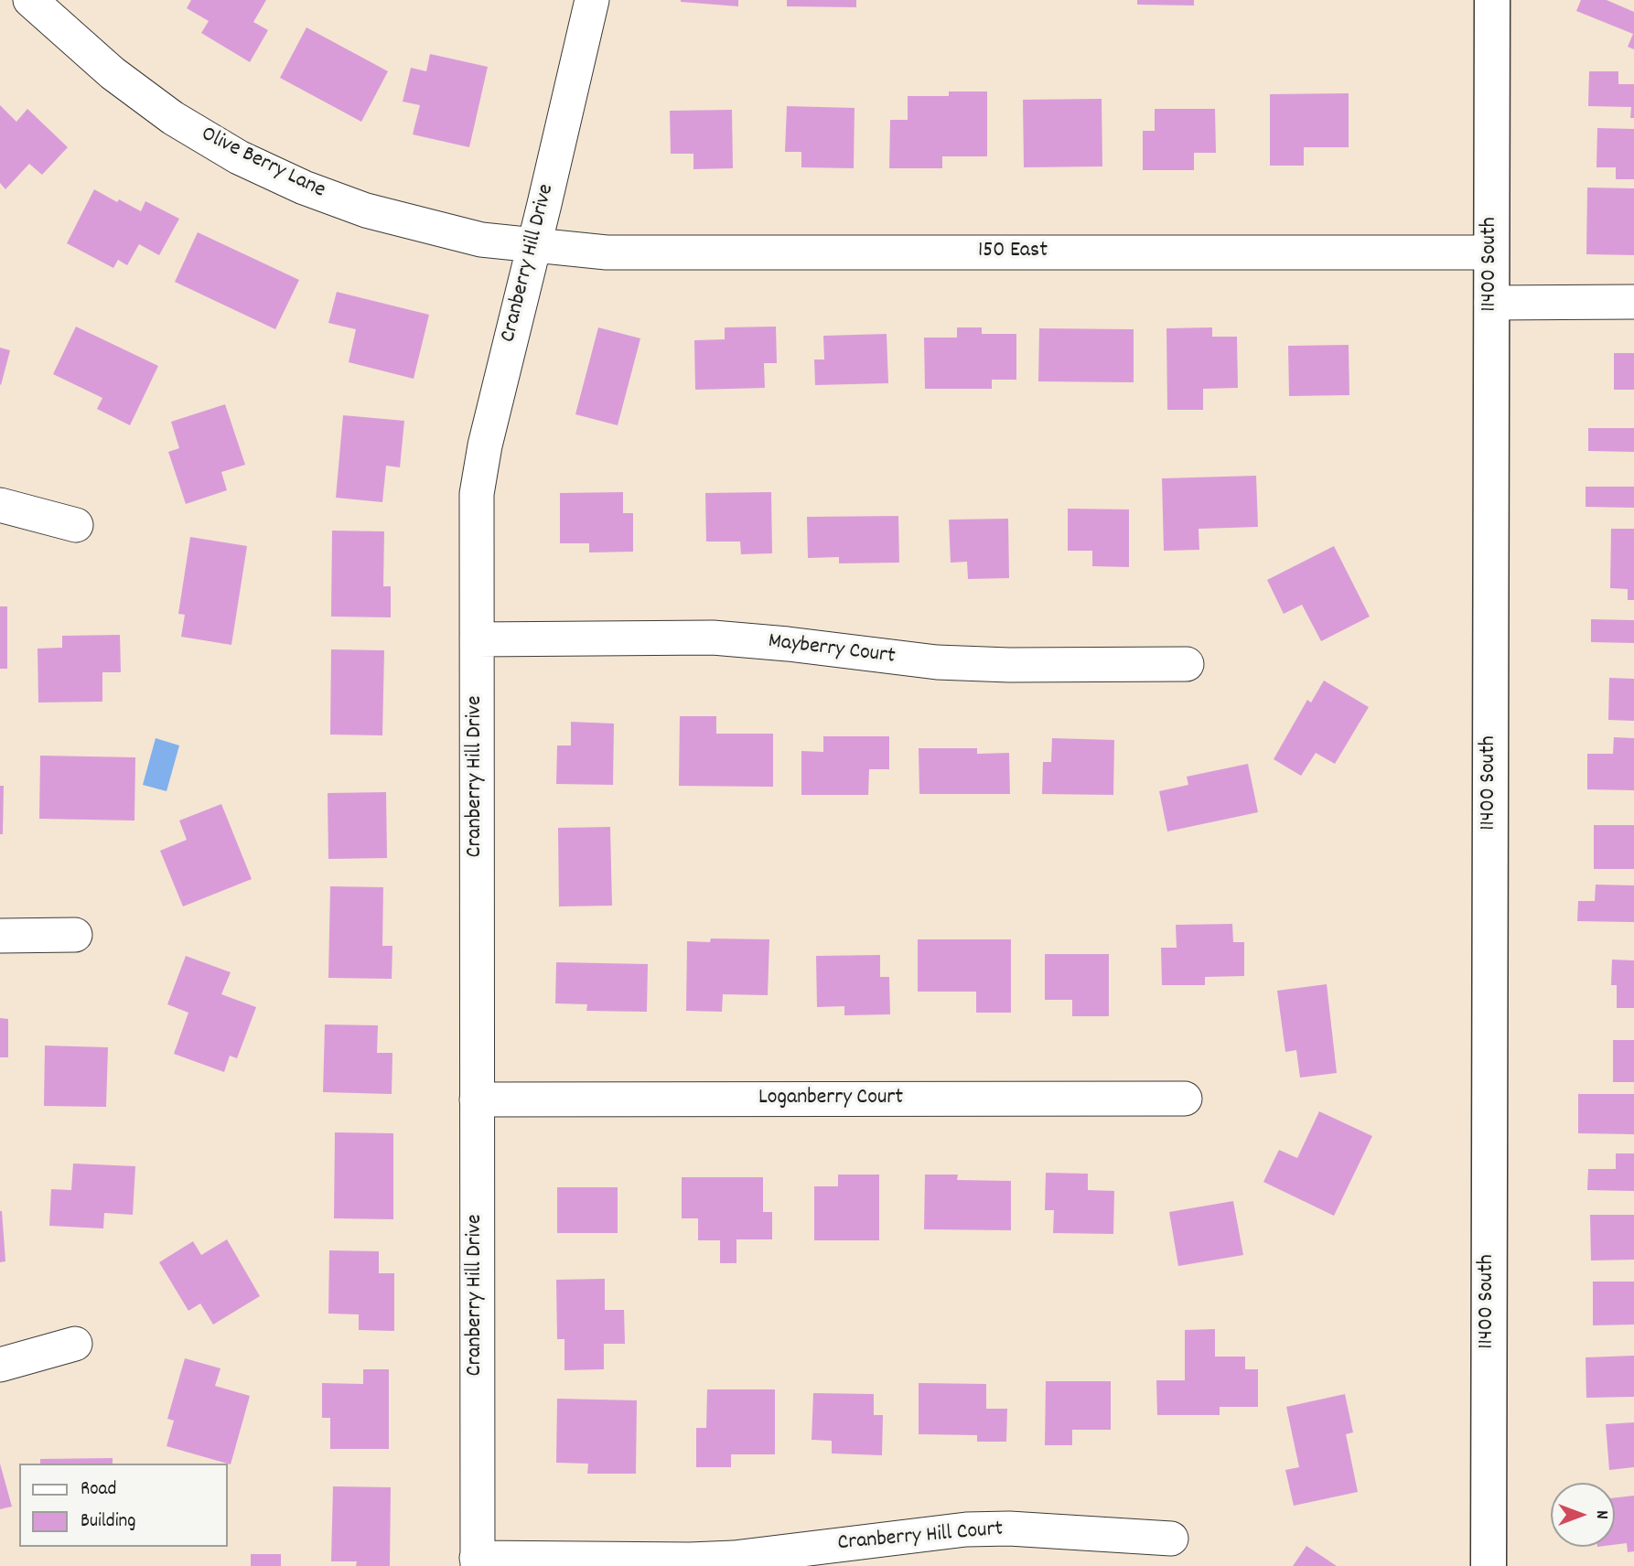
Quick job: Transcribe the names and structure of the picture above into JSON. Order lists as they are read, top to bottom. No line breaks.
{"streets":{"main road":["11400 South"],"street":["Olive Berry Lane","150 East","Cranberry Hill Drive","Mayberry Court","Loganberry Court","Cranberry Hill Court"]},"crossings":[["Olive Berry Lane","150 East"],["Olive Berry Lane","Cranberry Hill Drive"],["150 East","Cranberry Hill Drive"],["150 East","11400 South"],["Cranberry Hill Drive","Mayberry Court"],["Cranberry Hill Drive","Loganberry Court"],["Cranberry Hill Drive","Cranberry Hill Court"]],"legend":["Road","Building"],"north":"right"}
